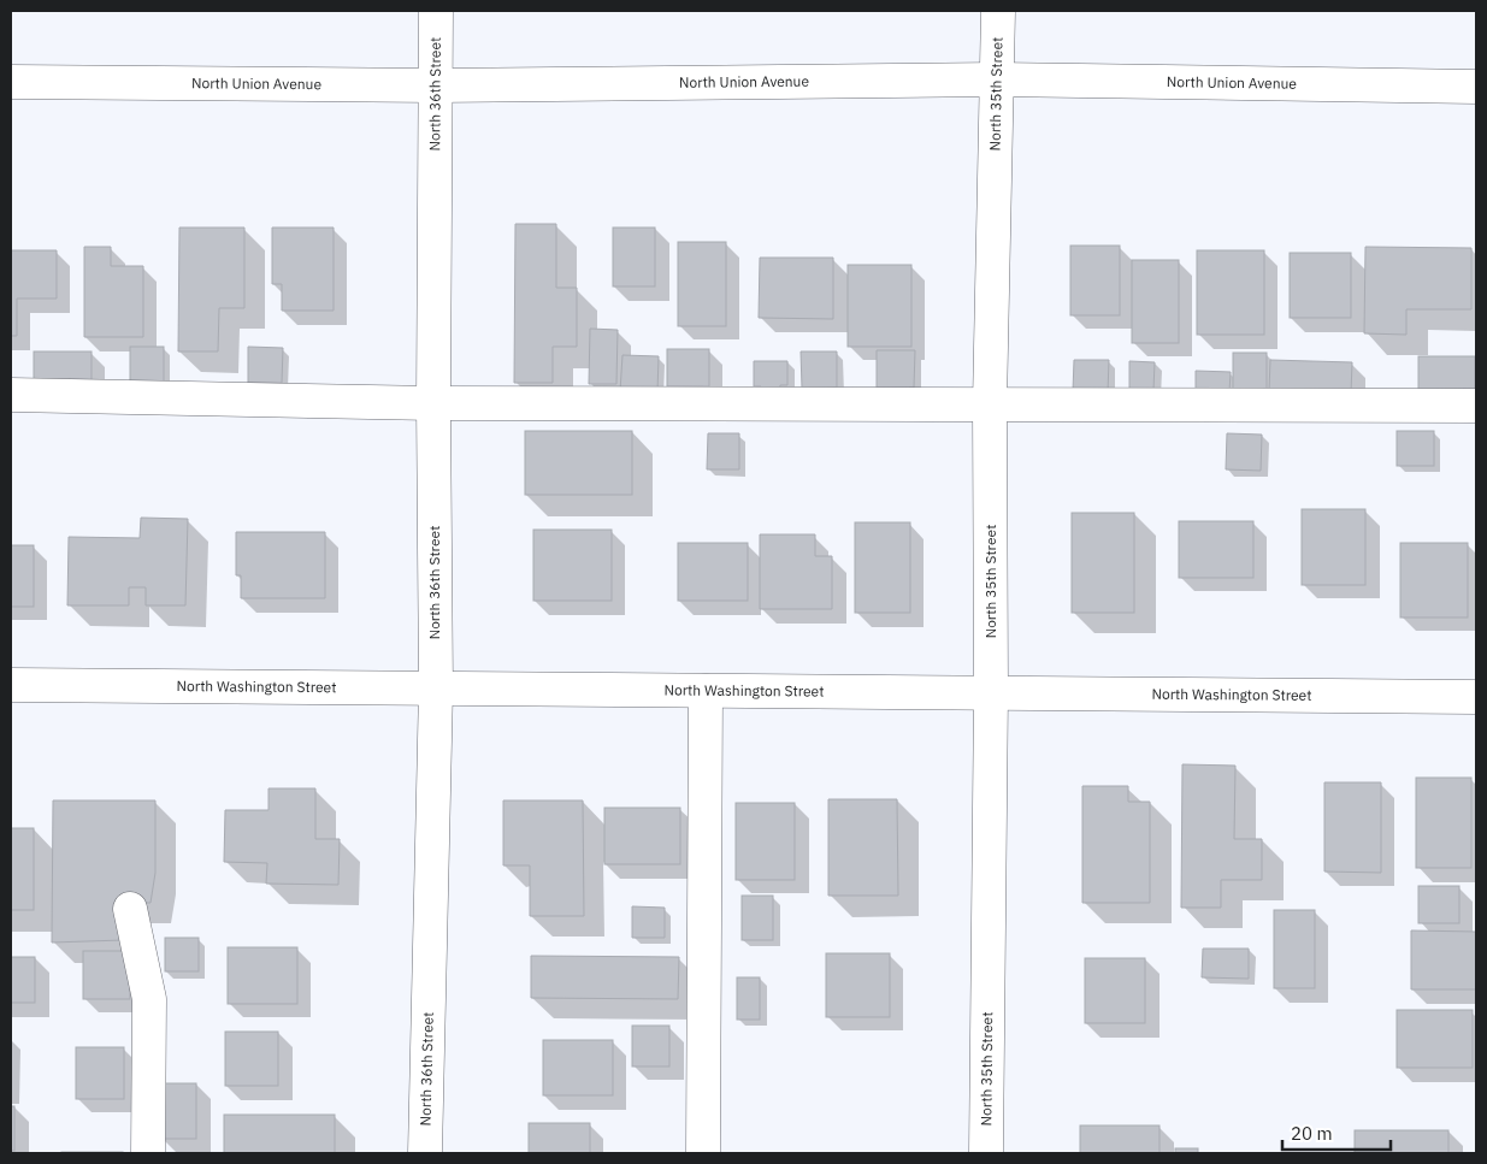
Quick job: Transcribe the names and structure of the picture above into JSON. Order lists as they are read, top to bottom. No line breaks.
{"streets":{"street":["North Union Avenue","North 36th Street","North 35th Street","North Washington Street"]},"crossings":[["North Union Avenue","North 36th Street"],["North Union Avenue","North 35th Street"],["North 36th Street","North Washington Street"],["North 35th Street","North Washington Street"]],"scale_bar":"20 m"}
